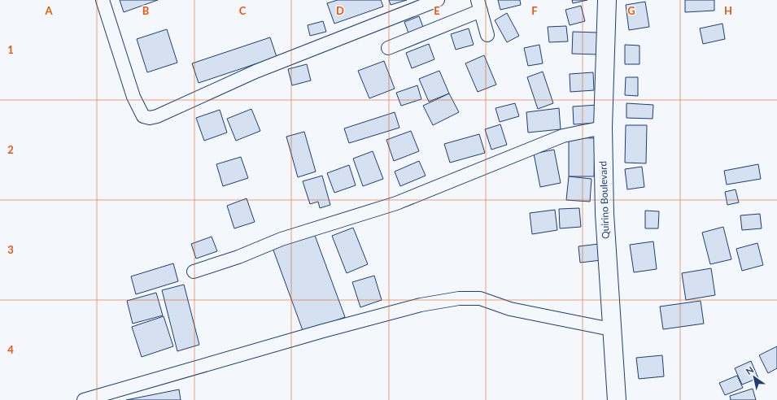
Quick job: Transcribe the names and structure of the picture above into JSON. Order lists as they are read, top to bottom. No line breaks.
{"streets":{"main road":["Quirino Boulevard"]},"north":"top left","grid":{"columns":["A","B","C","D","E","F","G","H"],"rows":["1","2","3","4"]}}
